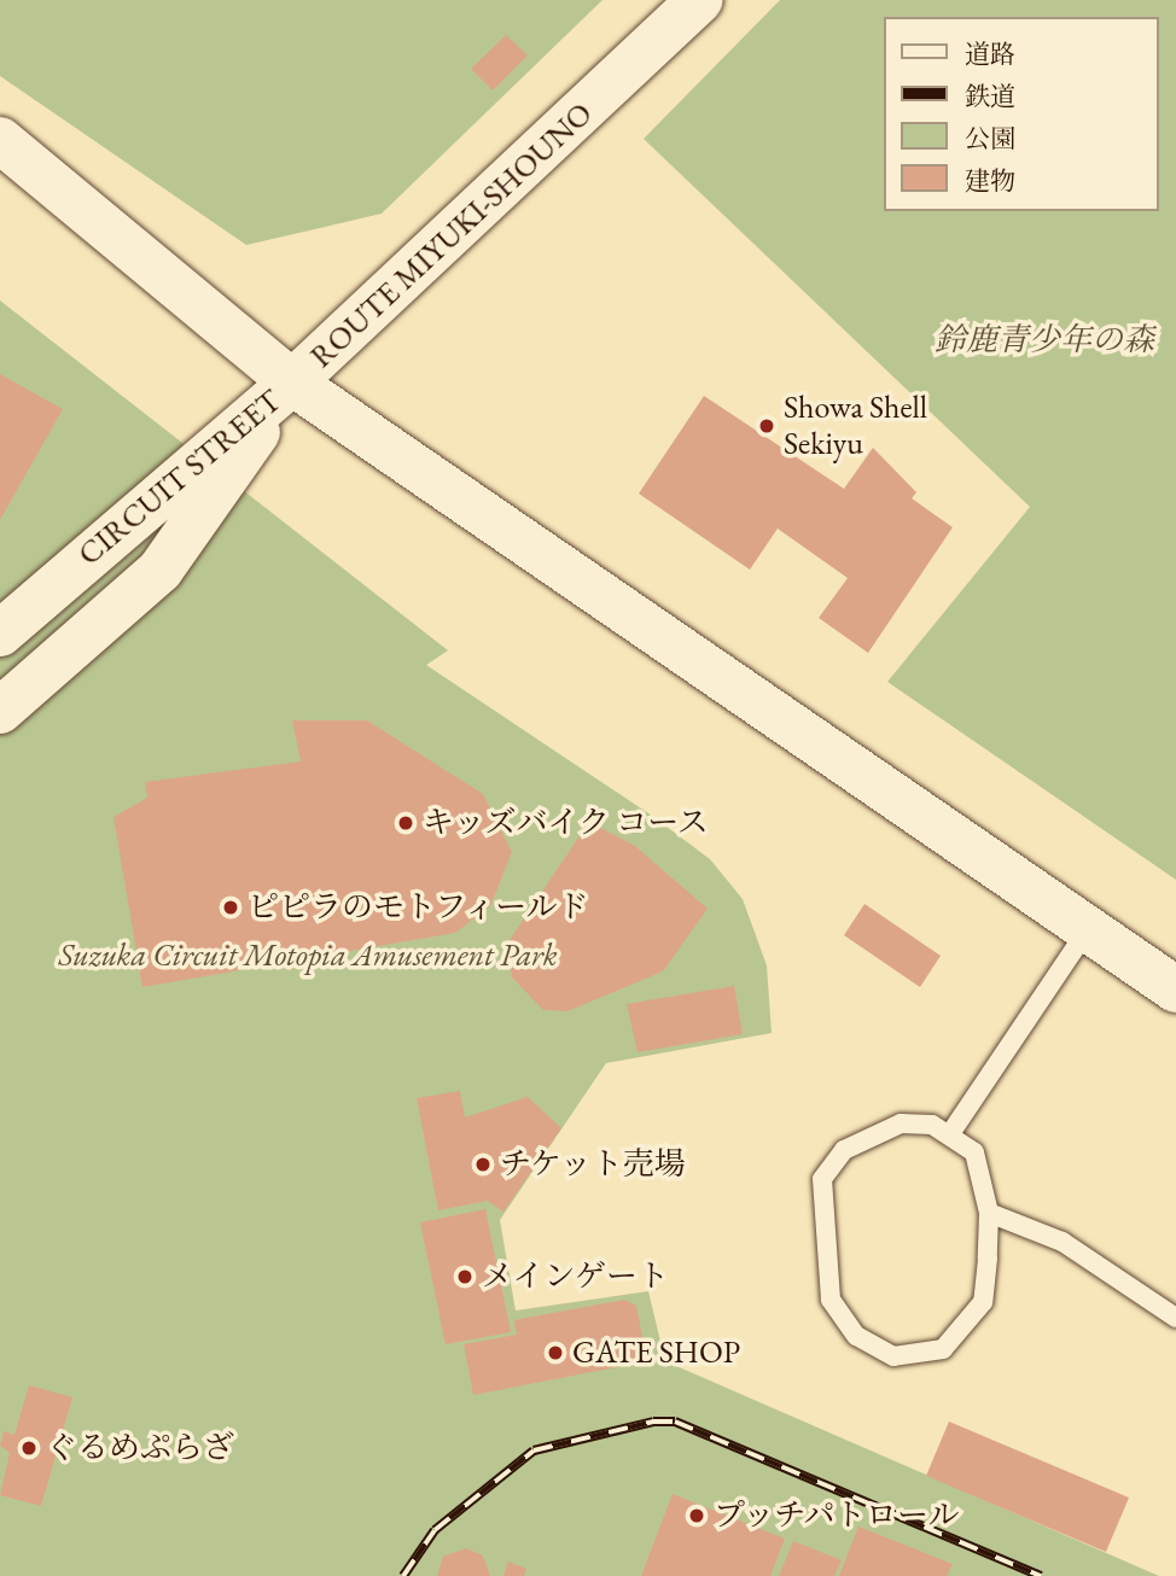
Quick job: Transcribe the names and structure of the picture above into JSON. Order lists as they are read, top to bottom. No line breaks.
{"streets":{"street":["ROUTE MIYUKI-SHOUNO","CIRCUIT STREET"]},"crossings":[["ROUTE MIYUKI-SHOUNO","CIRCUIT STREET"]],"parks":["鈴鹿青少年の森","Suzuka Circuit Motopia Amusement Park"],"places":["Showa Shell Sekiyu","キッズバイク コース","ピピラのモトフィールド","チケット売場","メインゲート","GATE SHOP","ぐるめぷらざ","プッチパトロール"],"legend":["道路","鉄道","公園","建物"]}
